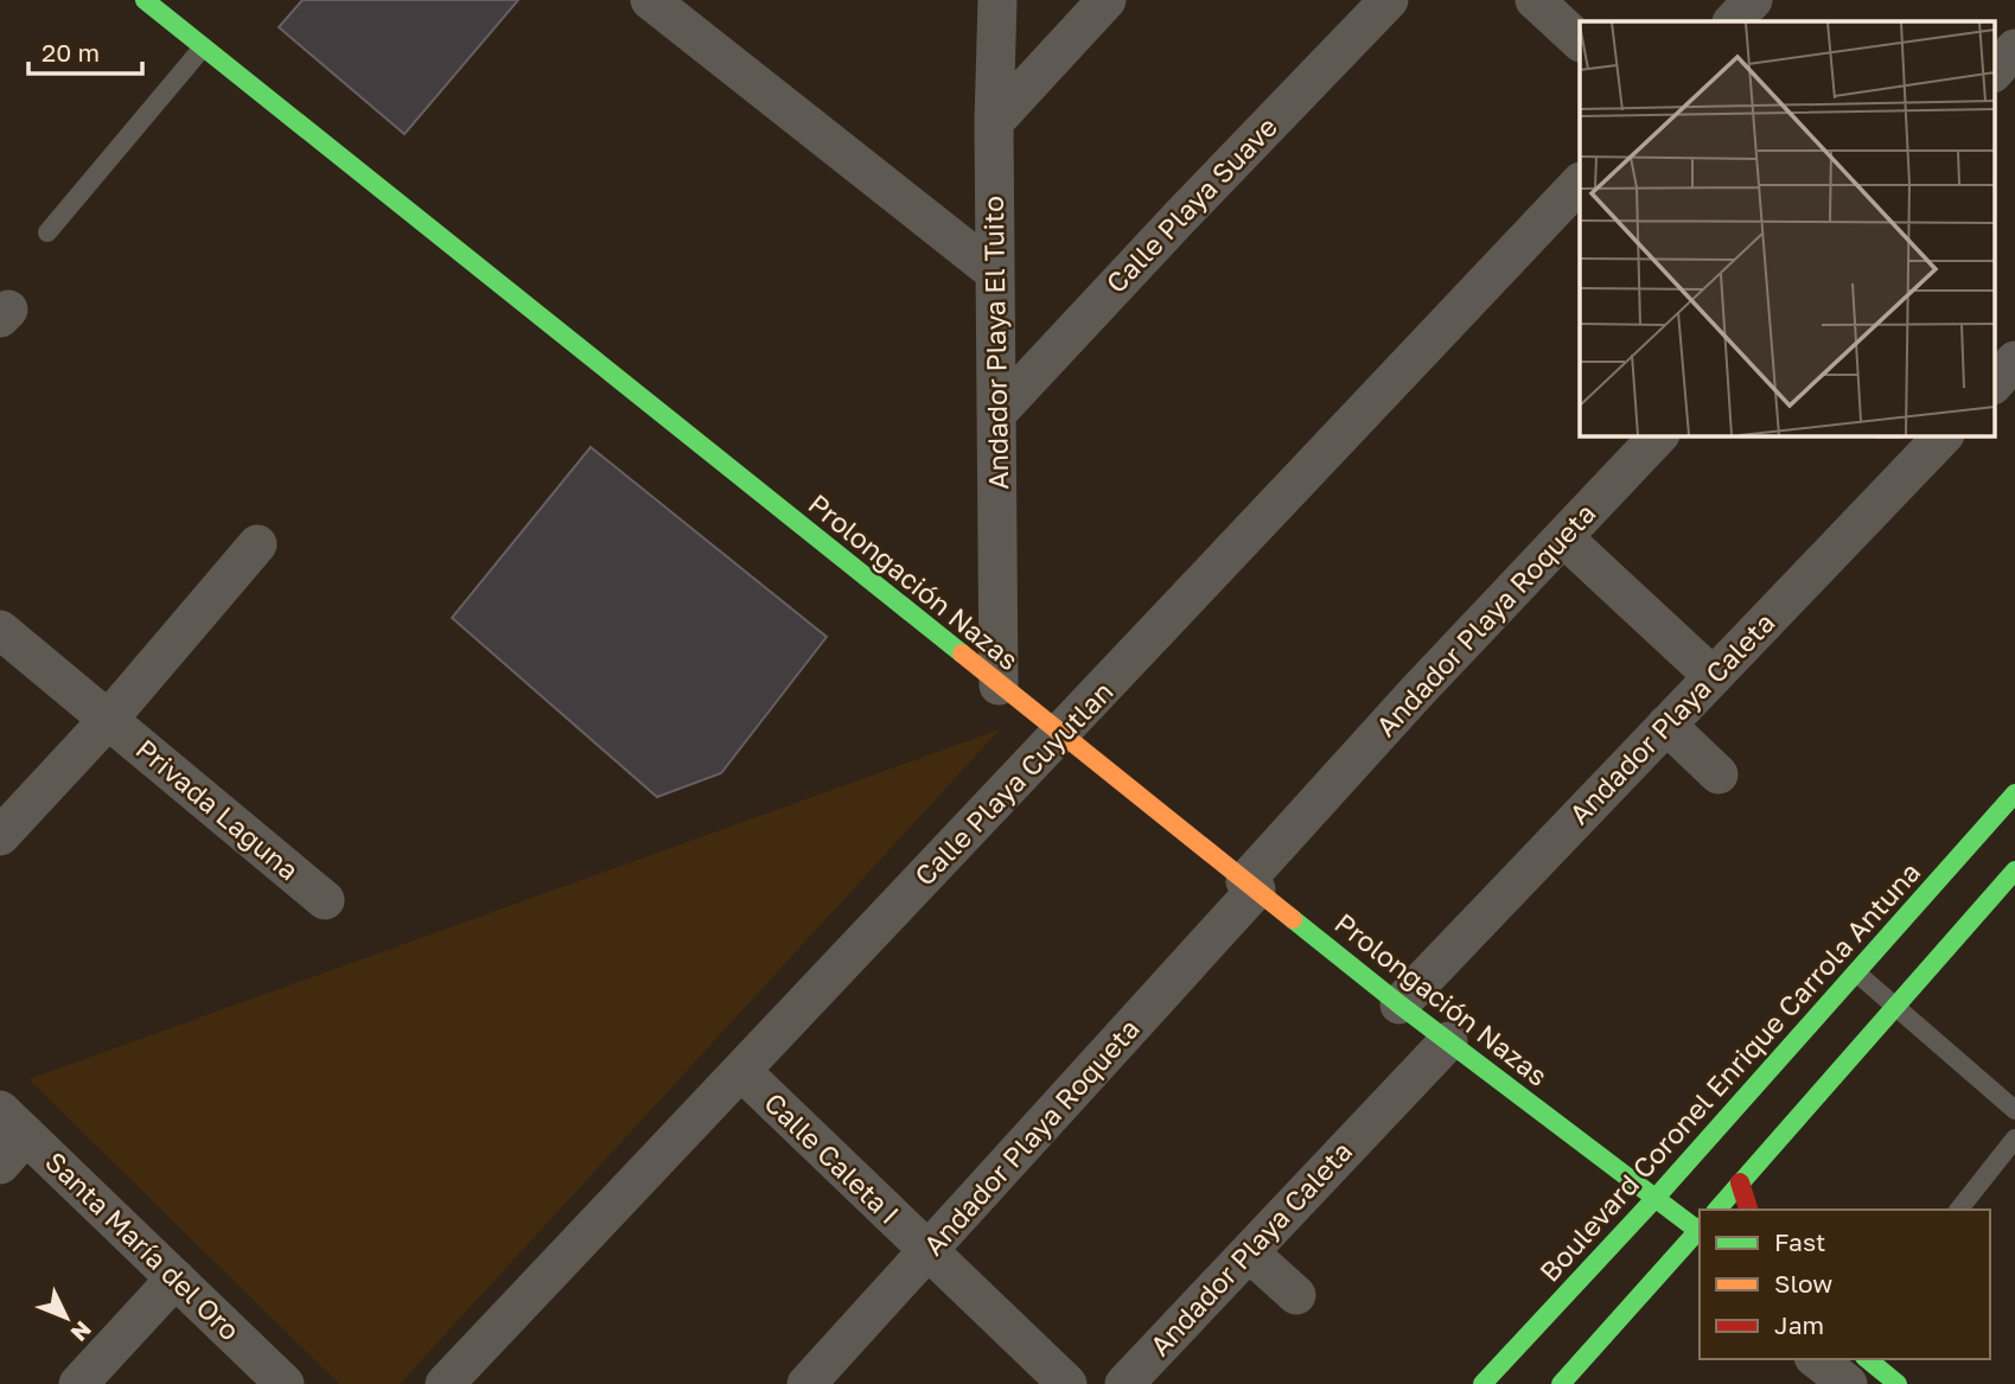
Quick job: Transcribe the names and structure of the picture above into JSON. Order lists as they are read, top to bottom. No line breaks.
{"streets":{"main road":["Prolongación Nazas","Boulevard Coronel Enrique Carrola Antuna"],"street":["Calle Playa Suave","Andador Playa El Tuito","Andador Playa Roqueta","Andador Playa Caleta","Calle Playa Cuyutlan","Privada Laguna","Calle Caleta I","Santa María del Oro"]},"crossings":[["Calle Playa Suave","Andador Playa El Tuito"],["Andador Playa El Tuito","Prolongación Nazas"],["Prolongación Nazas","Andador Playa Roqueta"],["Prolongación Nazas","Andador Playa Caleta"],["Prolongación Nazas","Calle Playa Cuyutlan"],["Prolongación Nazas","Boulevard Coronel Enrique Carrola Antuna"],["Andador Playa Roqueta","Calle Caleta I"],["Calle Playa Cuyutlan","Calle Caleta I"]],"legend":["Fast","Slow","Jam"],"scale_bar":"20 m","north":"bottom right"}
